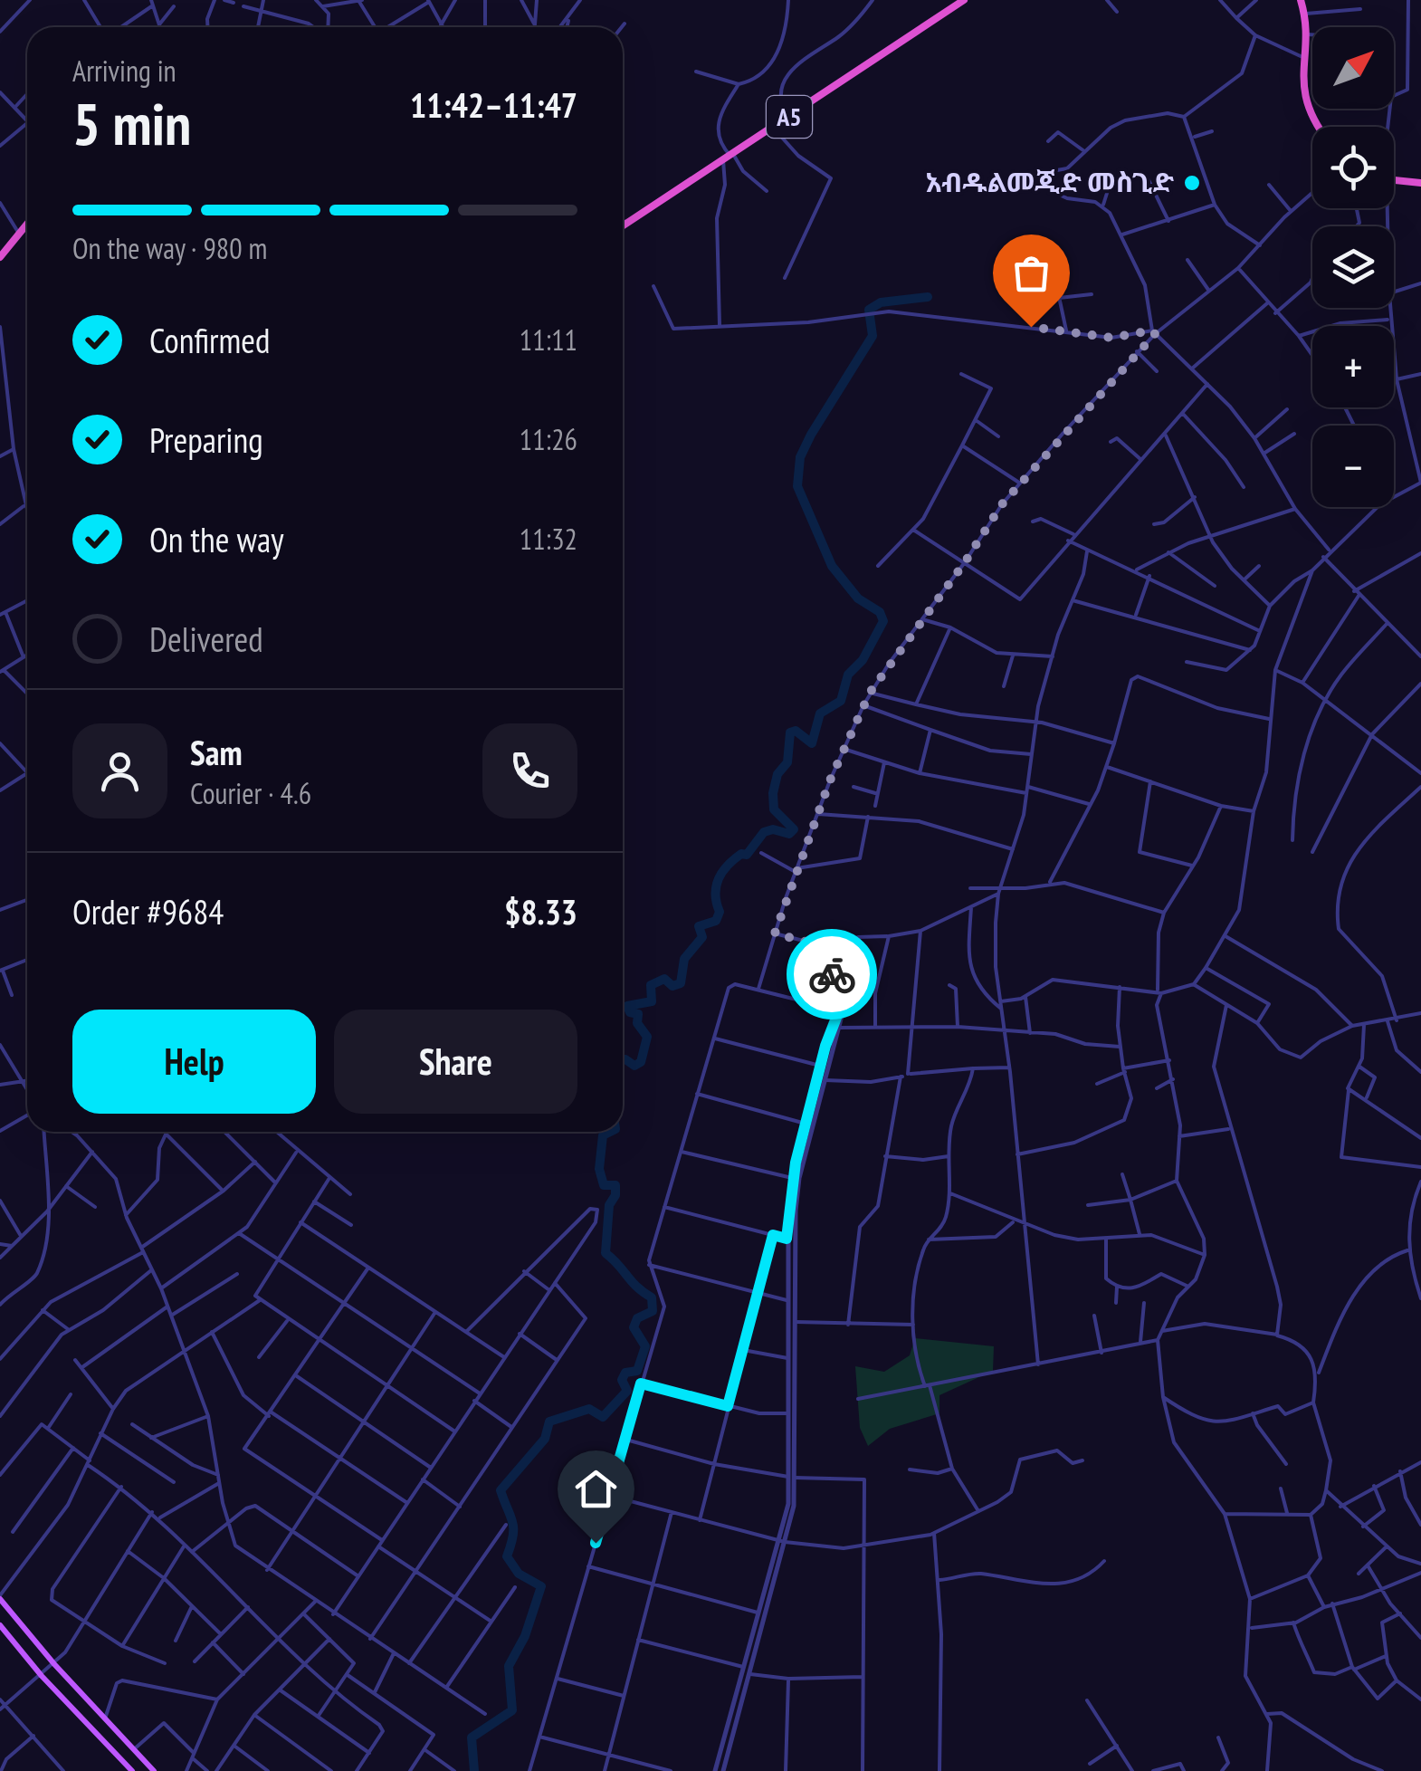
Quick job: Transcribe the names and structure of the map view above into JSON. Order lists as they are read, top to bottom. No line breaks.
{"streets":{"highway":["A5"]},"places":["አብዱልመጂድ መስጊድ"],"north":"top right","page":{"map_buttons":["+","−"],"heading":["5 min","Arriving in","11:42–11:47"],"panel":["Sam","Courier · 4.6","Order #9684","$8.33"],"bar":"On the way · 980 m","list":[["Confirmed","11:11"],["Preparing","11:26"],["On the way","11:32"],"Delivered"],"buttons":["Help","Share"]}}
